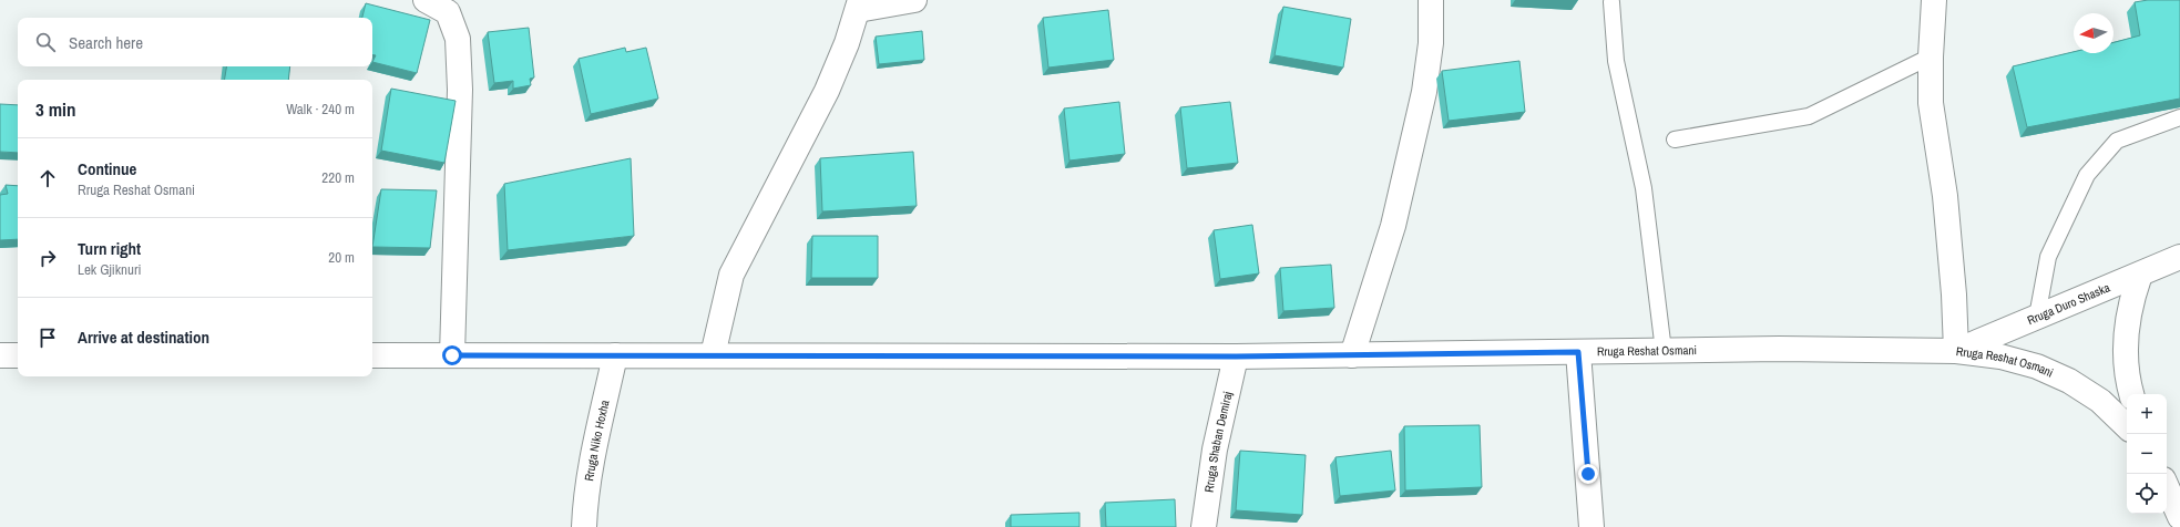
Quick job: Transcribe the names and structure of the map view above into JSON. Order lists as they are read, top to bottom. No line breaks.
{"streets":{"main road":["Rruga Duro Shaska","Rruga Reshat Osmani","Rruga Niko Hoxha","Rruga Shaban Demiraj"]},"crossings":[["Rruga Duro Shaska","Rruga Reshat Osmani"],["Rruga Reshat Osmani","Rruga Niko Hoxha"],["Rruga Reshat Osmani","Rruga Shaban Demiraj"]],"north":"left","page":{"search":"Search here","heading":["3 min","Walk · 240 m"],"list":[["Continue","Rruga Reshat Osmani","220 m"],["Turn right","Lek Gjiknuri","20 m"],"Arrive at destination"],"map_buttons":["+","−"]}}
